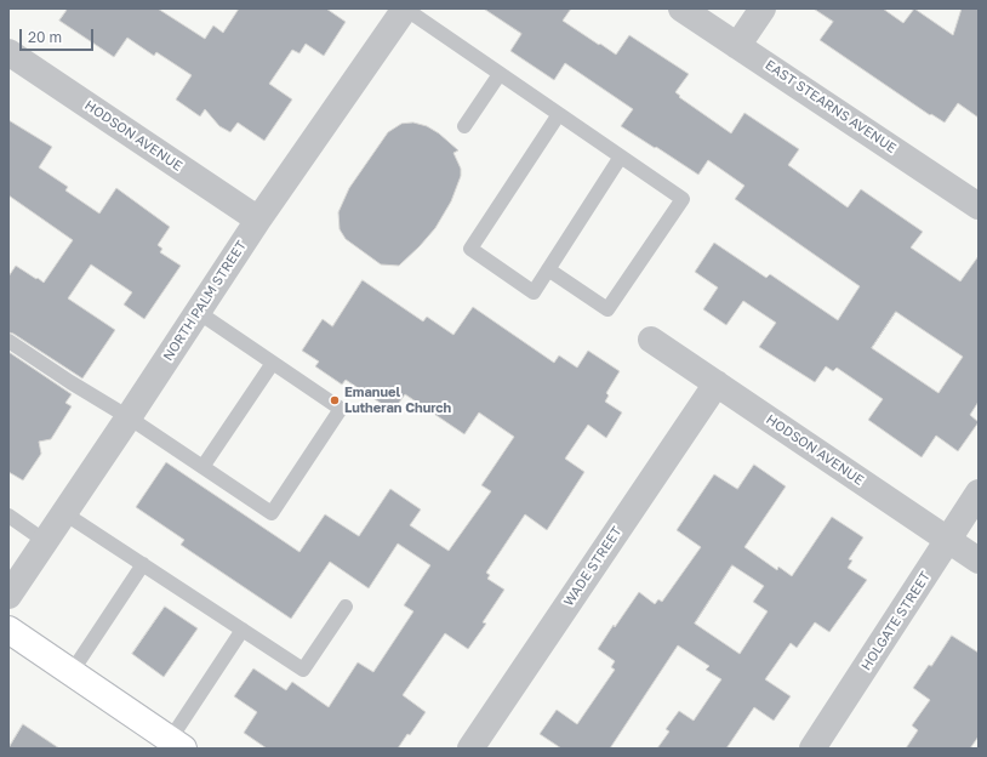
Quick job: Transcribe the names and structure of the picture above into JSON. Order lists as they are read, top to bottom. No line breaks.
{"streets":{"street":["EAST STEARNS AVENUE","HODSON AVENUE","NORTH PALM STREET","WADE STREET","HOLGATE STREET"]},"crossings":[["HODSON AVENUE","NORTH PALM STREET"],["HODSON AVENUE","WADE STREET"],["HODSON AVENUE","HOLGATE STREET"]],"places":["Emanuel Lutheran Church"],"scale_bar":"20 m"}
